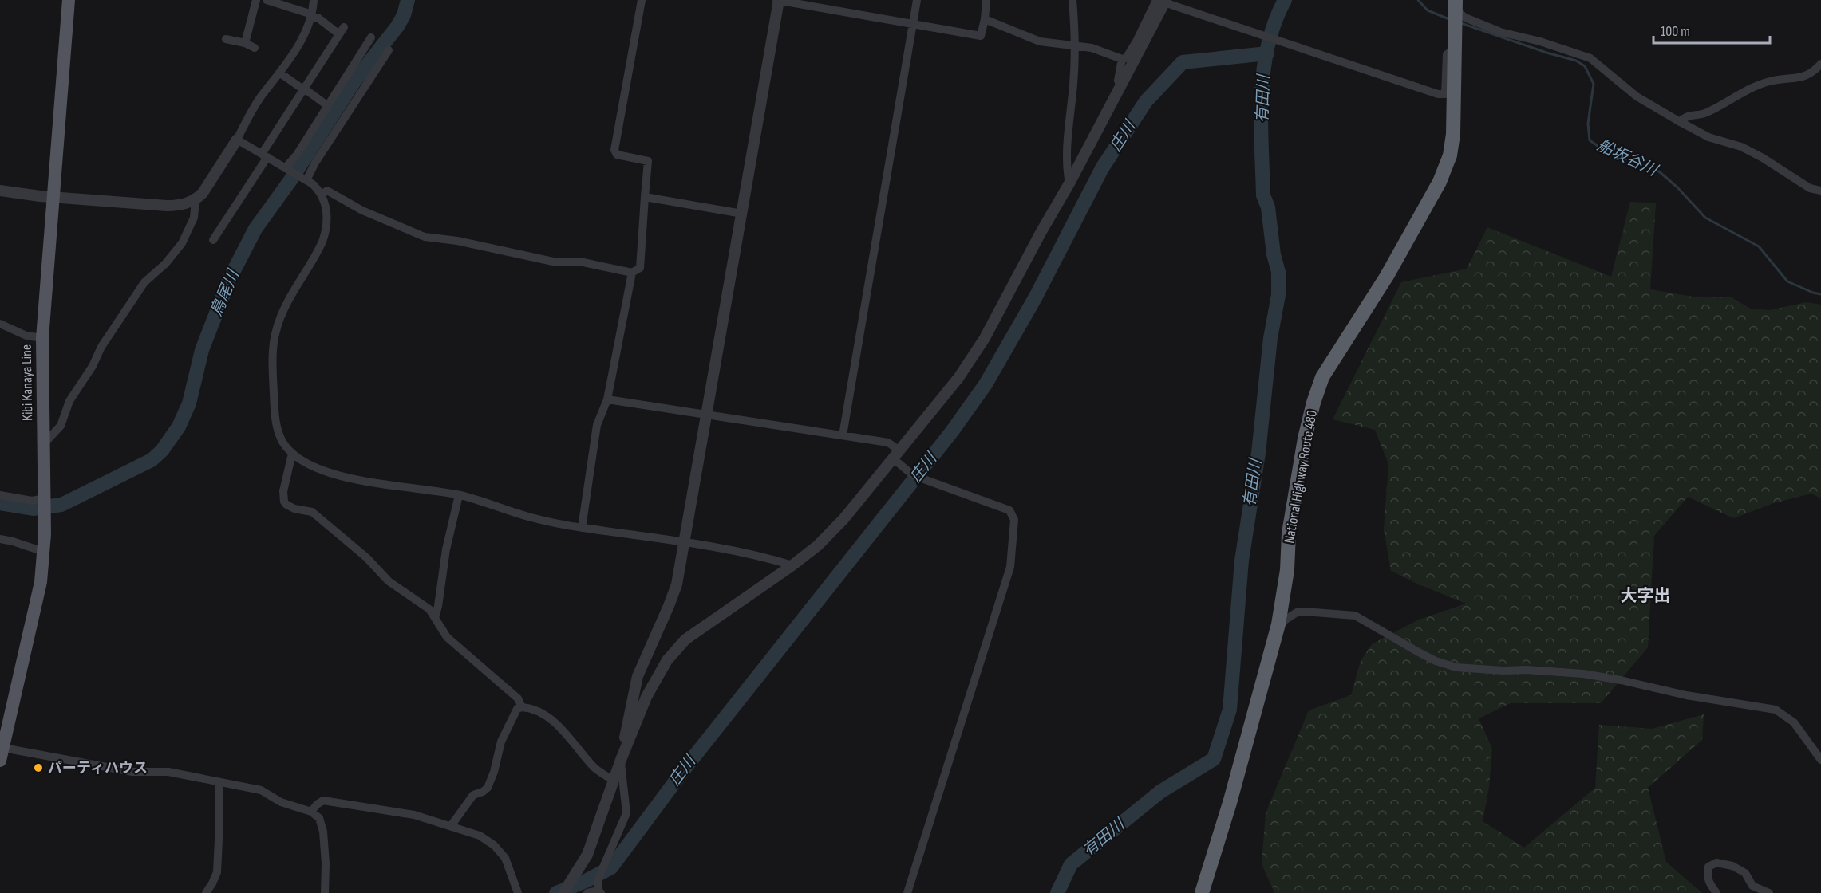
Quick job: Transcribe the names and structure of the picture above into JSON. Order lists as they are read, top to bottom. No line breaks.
{"streets":{"highway":["National Highway Route 480"],"main road":["Kibi Kanaya Line"]},"districts":["大字出"],"water":["有田川","庄川","船坂谷川","鳥尾川"],"places":["パーティハウス"],"scale_bar":"100 m"}
